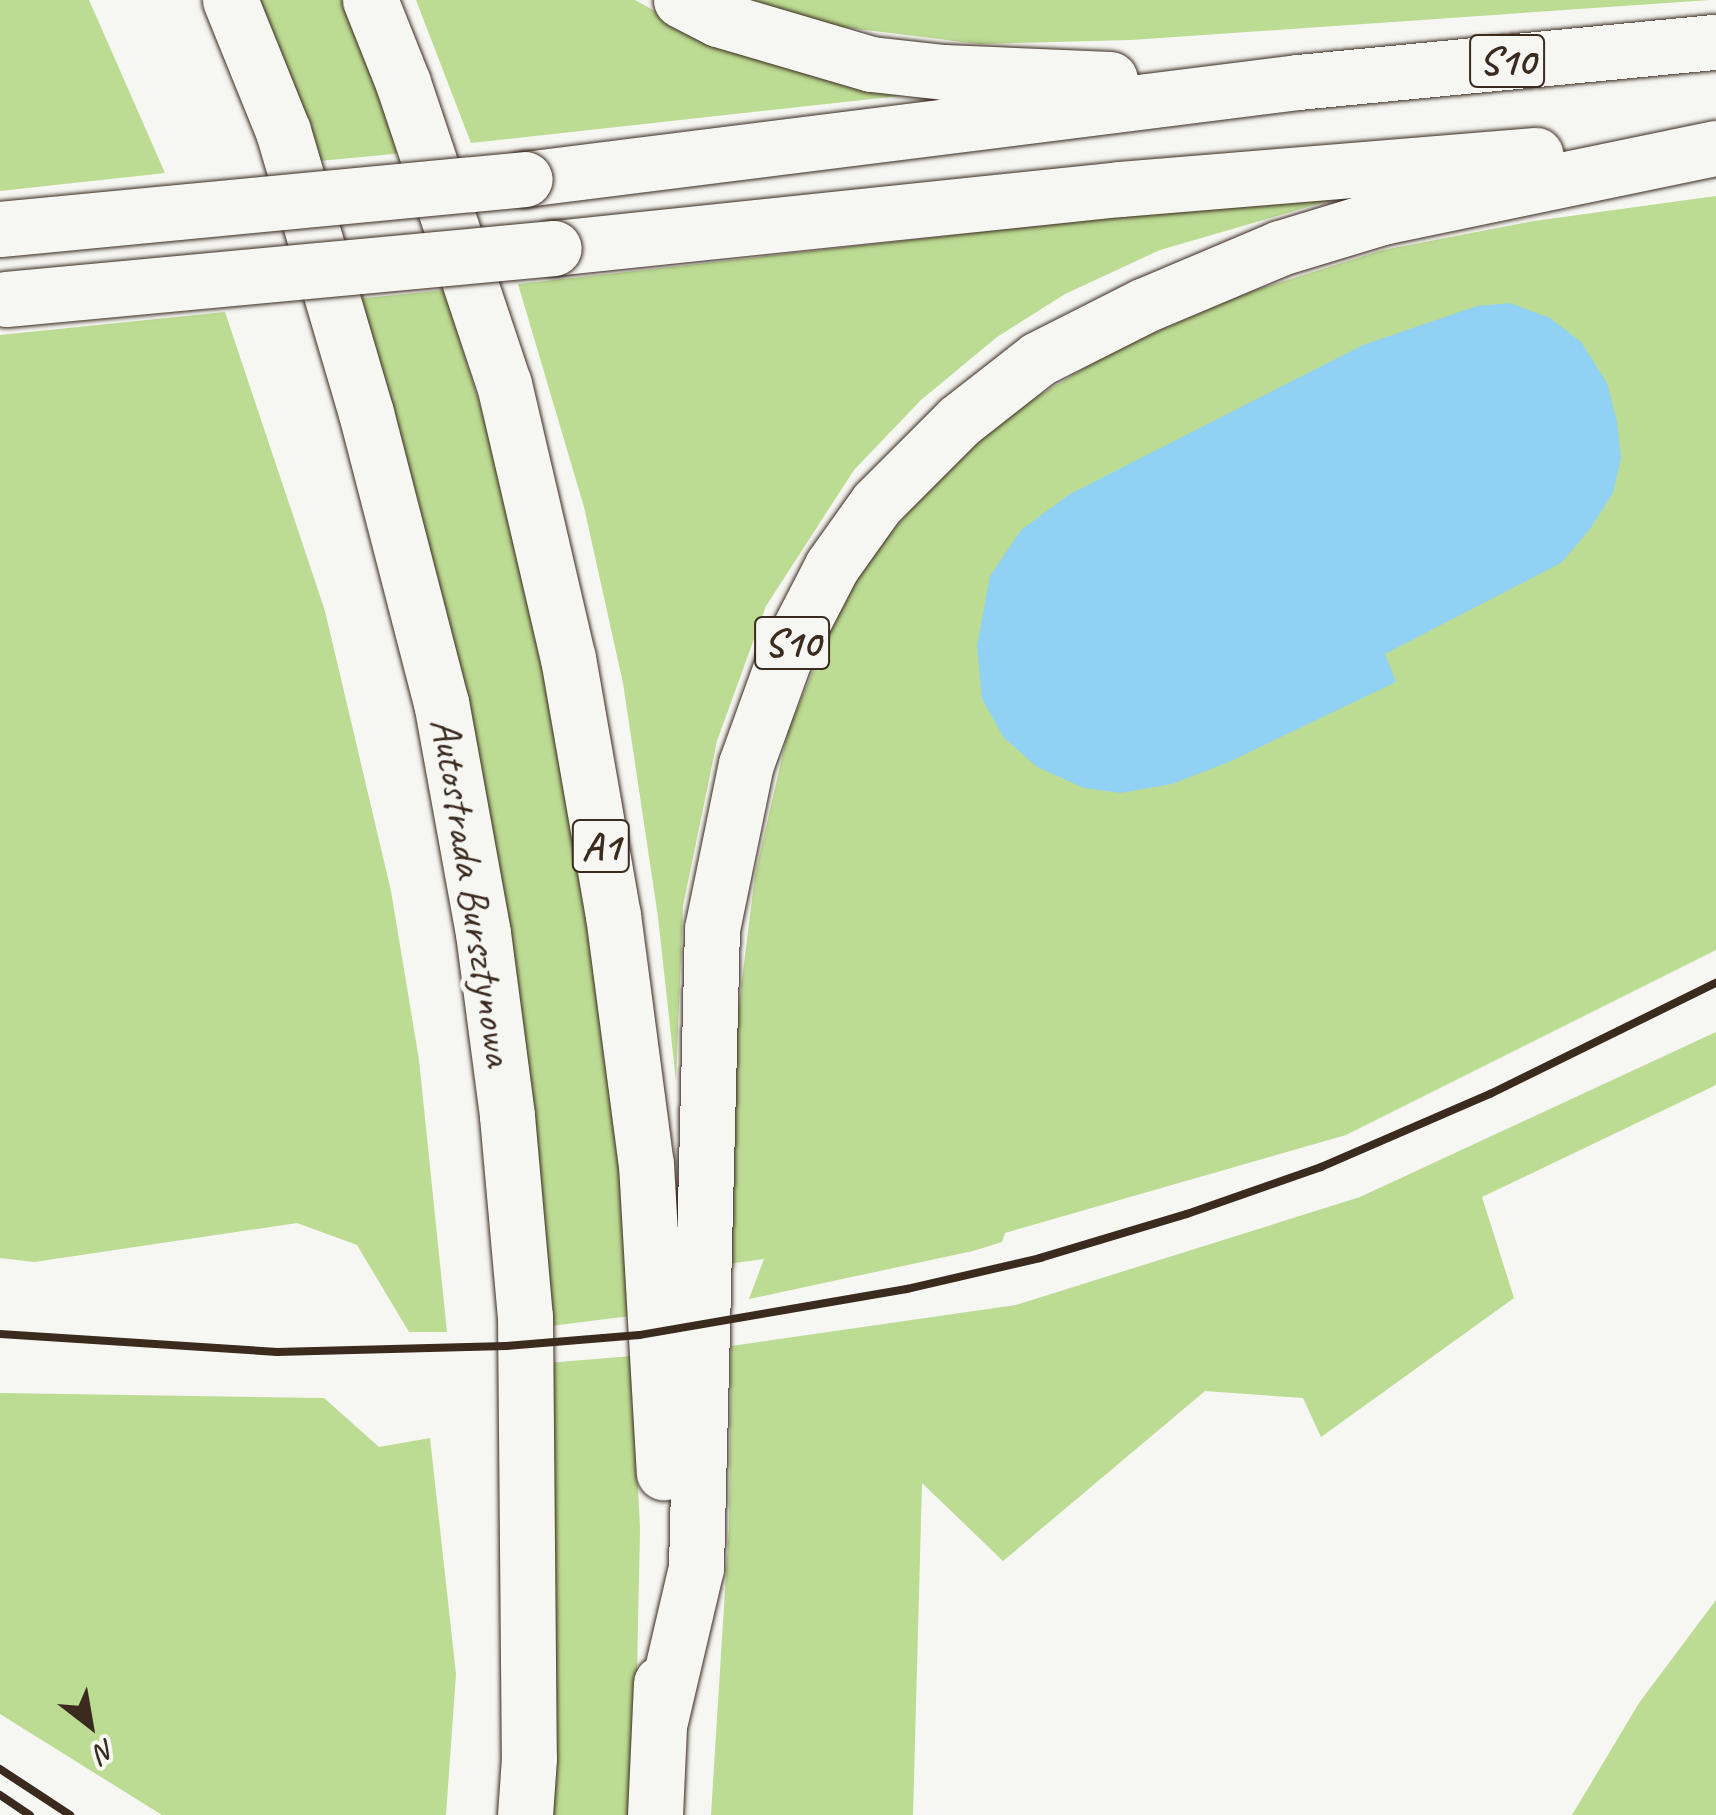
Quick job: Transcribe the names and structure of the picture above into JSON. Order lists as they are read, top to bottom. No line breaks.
{"streets":{"highway":["S10","A1","Autostrada Bursztynowa"]},"crossings":[["S10","A1"]],"north":"bottom right"}
